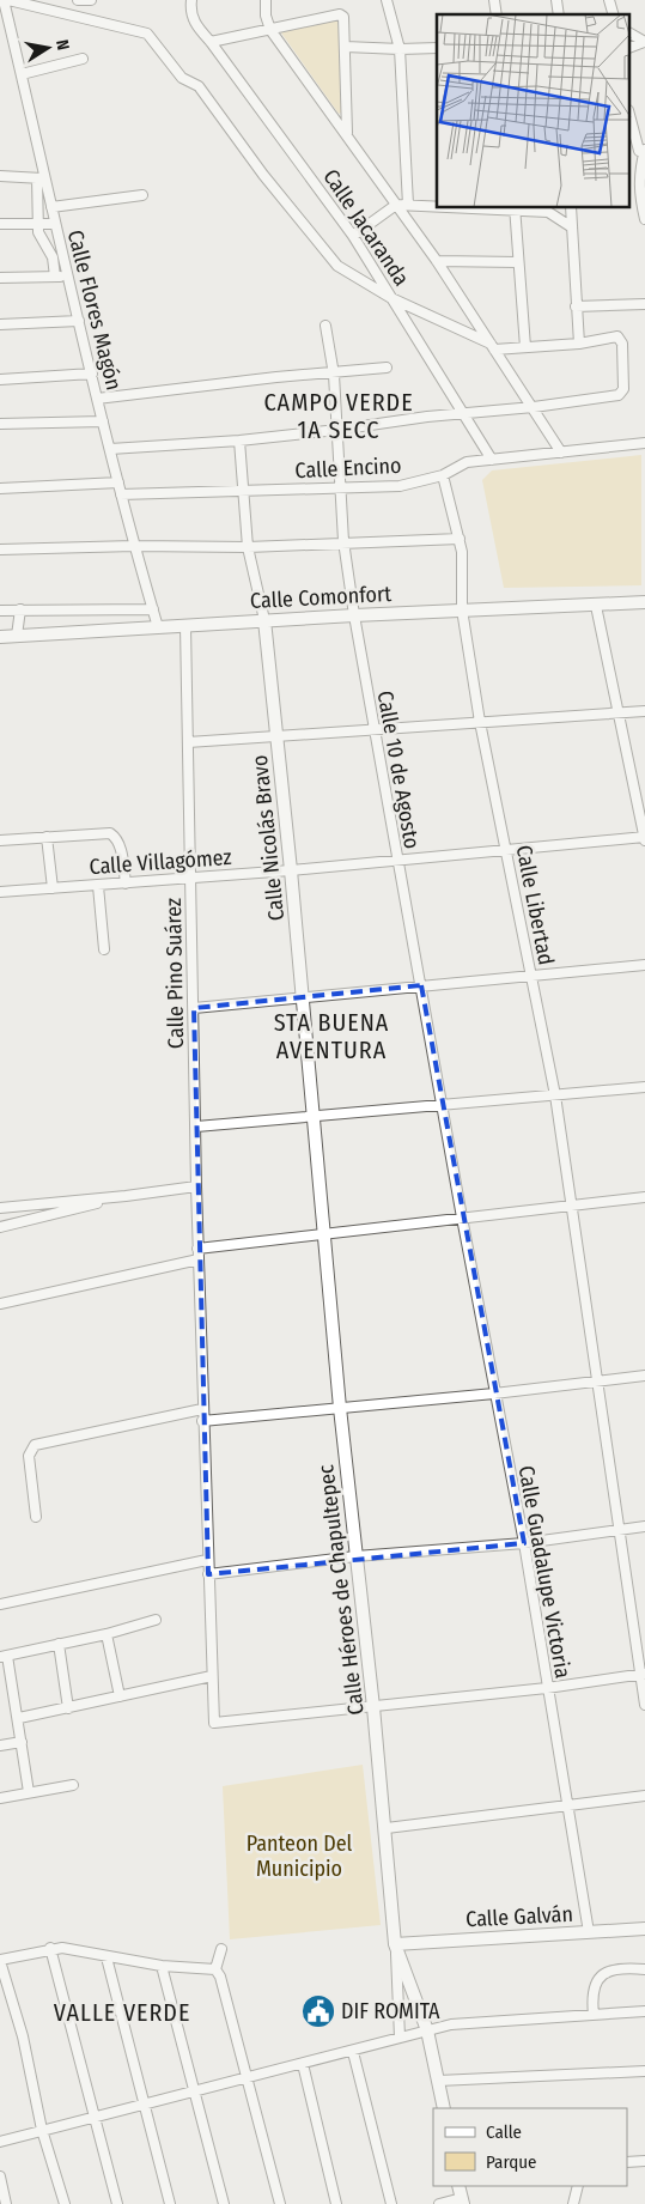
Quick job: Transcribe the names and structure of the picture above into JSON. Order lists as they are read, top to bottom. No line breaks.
{"streets":{"street":["Calle Jacaranda","Calle Flores Magón","Calle Encino","Calle Comonfort","Calle 10 de Agosto","Calle Nicolás Bravo","Calle Villagómez","Calle Libertad","Calle Pino Suárez","Calle Guadalupe Victoria","Calle Héroes de Chapultepec","Calle Galván"]},"crossings":[["Calle Jacaranda","Calle Encino"],["Calle Flores Magón","Calle Encino"],["Calle Flores Magón","Calle Comonfort"],["Calle Encino","Calle 10 de Agosto"],["Calle Encino","Calle Nicolás Bravo"],["Calle Encino","Calle Libertad"],["Calle Comonfort","Calle 10 de Agosto"],["Calle Comonfort","Calle Nicolás Bravo"],["Calle Comonfort","Calle Libertad"],["Calle Comonfort","Calle Pino Suárez"],["Calle 10 de Agosto","Calle Villagómez"],["Calle 10 de Agosto","Calle Guadalupe Victoria"],["Calle Nicolás Bravo","Calle Villagómez"],["Calle Nicolás Bravo","Calle Héroes de Chapultepec"],["Calle Villagómez","Calle Libertad"],["Calle Villagómez","Calle Pino Suárez"],["Calle Pino Suárez","Calle Héroes de Chapultepec"],["Calle Guadalupe Victoria","Calle Galván"],["Calle Héroes de Chapultepec","Calle Galván"]],"districts":["CAMPO VERDE 1A SECC","STA BUENA AVENTURA","VALLE VERDE"],"parks":["Panteon Del Municipio"],"places":{"public building":["DIF ROMITA"]},"legend":["Calle","Parque"],"north":"right"}
